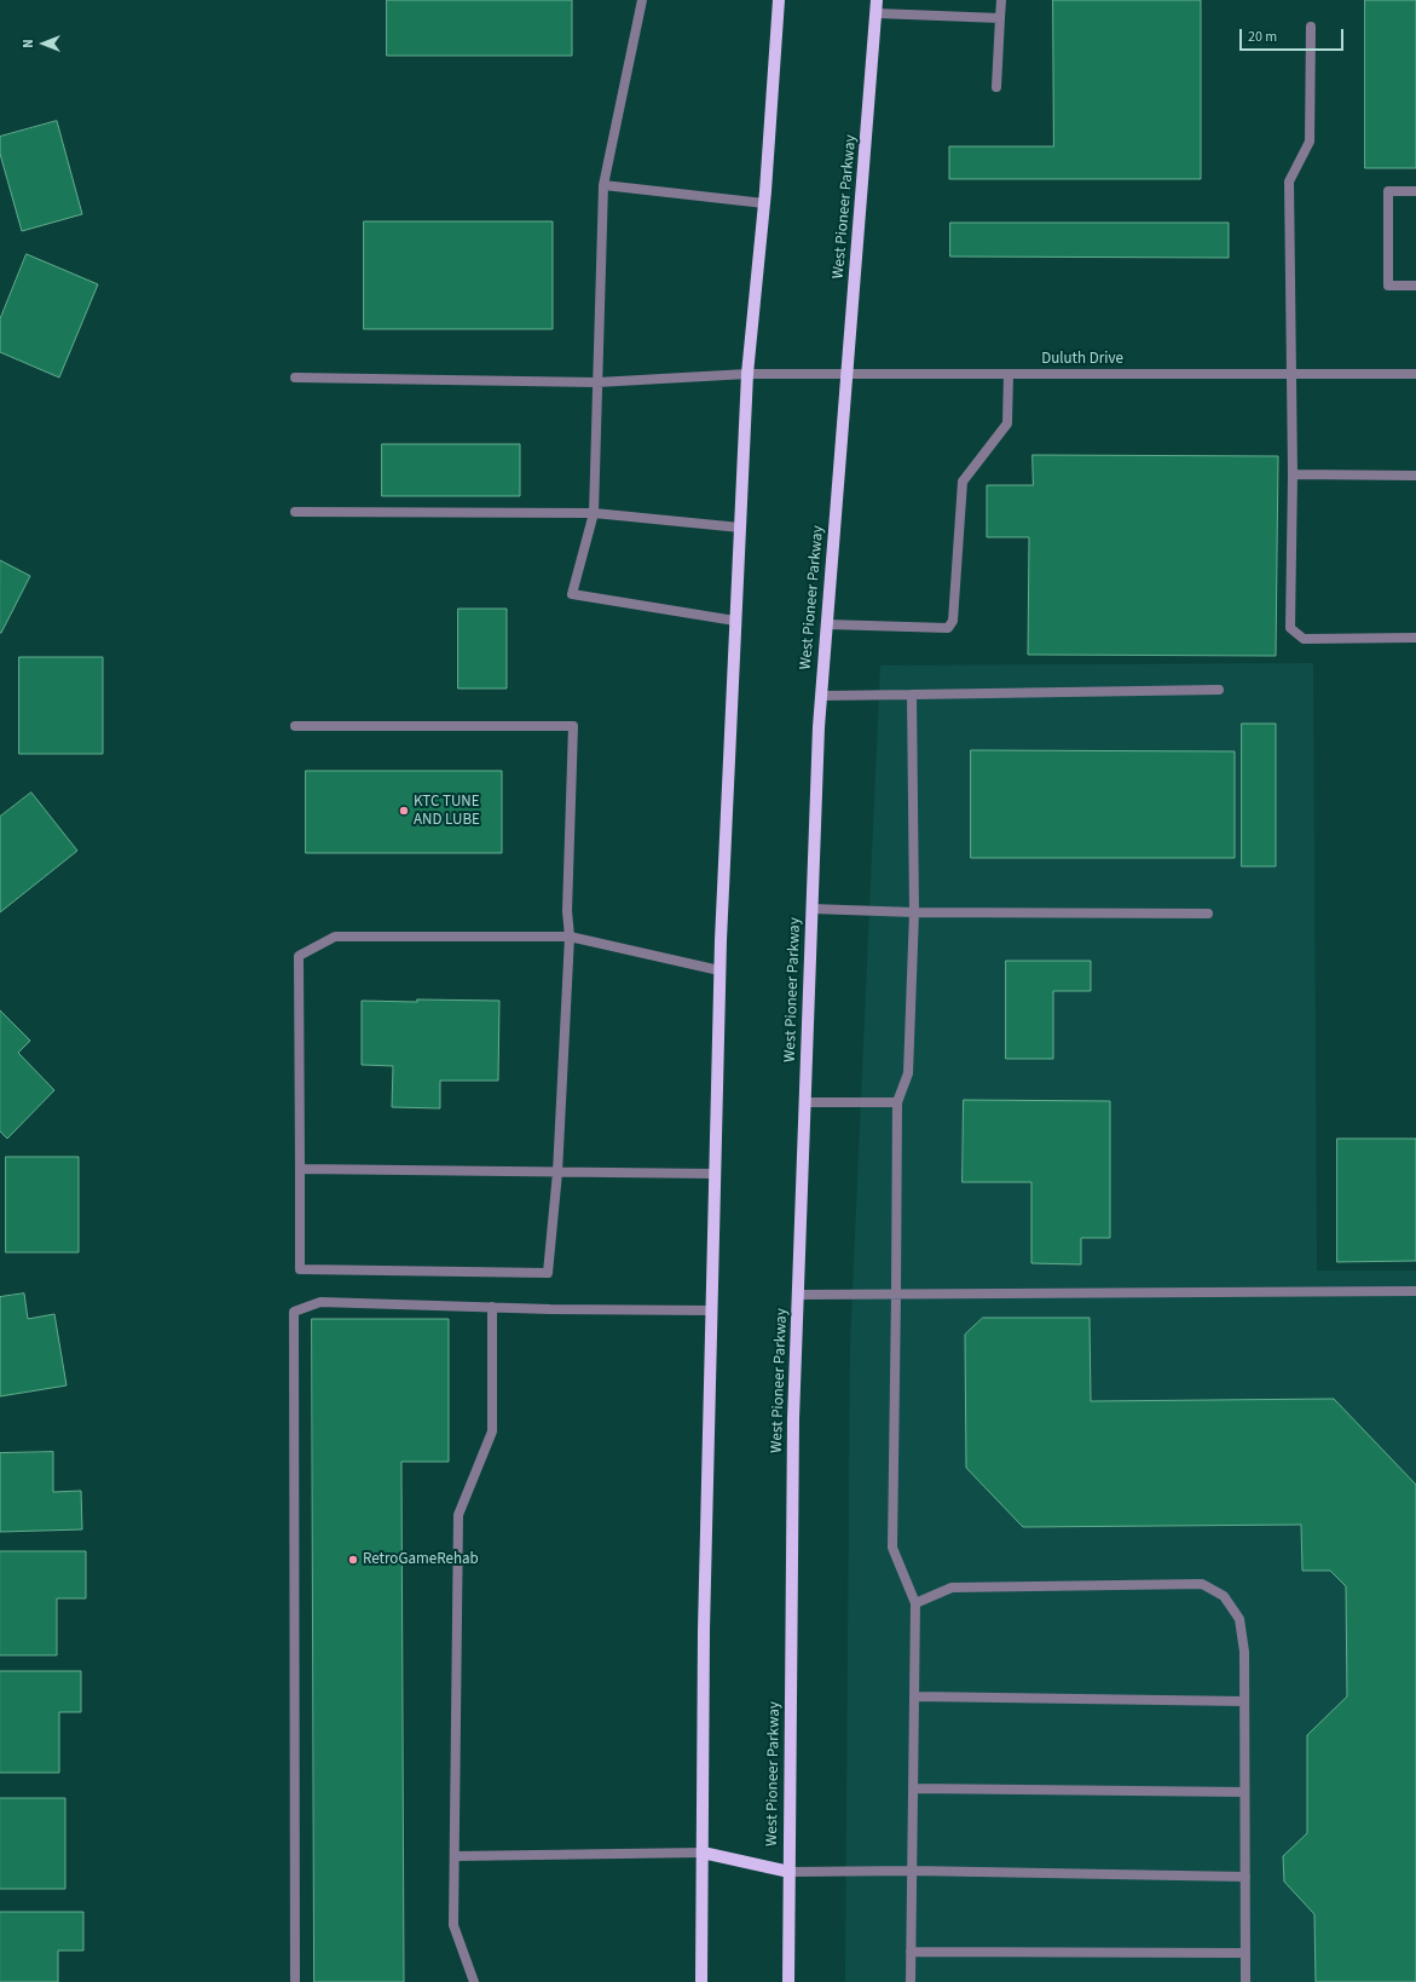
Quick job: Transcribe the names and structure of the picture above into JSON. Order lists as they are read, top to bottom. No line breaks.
{"streets":{"main road":["West Pioneer Parkway"],"street":["Duluth Drive"]},"crossings":[["West Pioneer Parkway","Duluth Drive"]],"places":["KTC TUNE AND LUBE","RetroGameRehab"],"scale_bar":"20 m","north":"left"}
